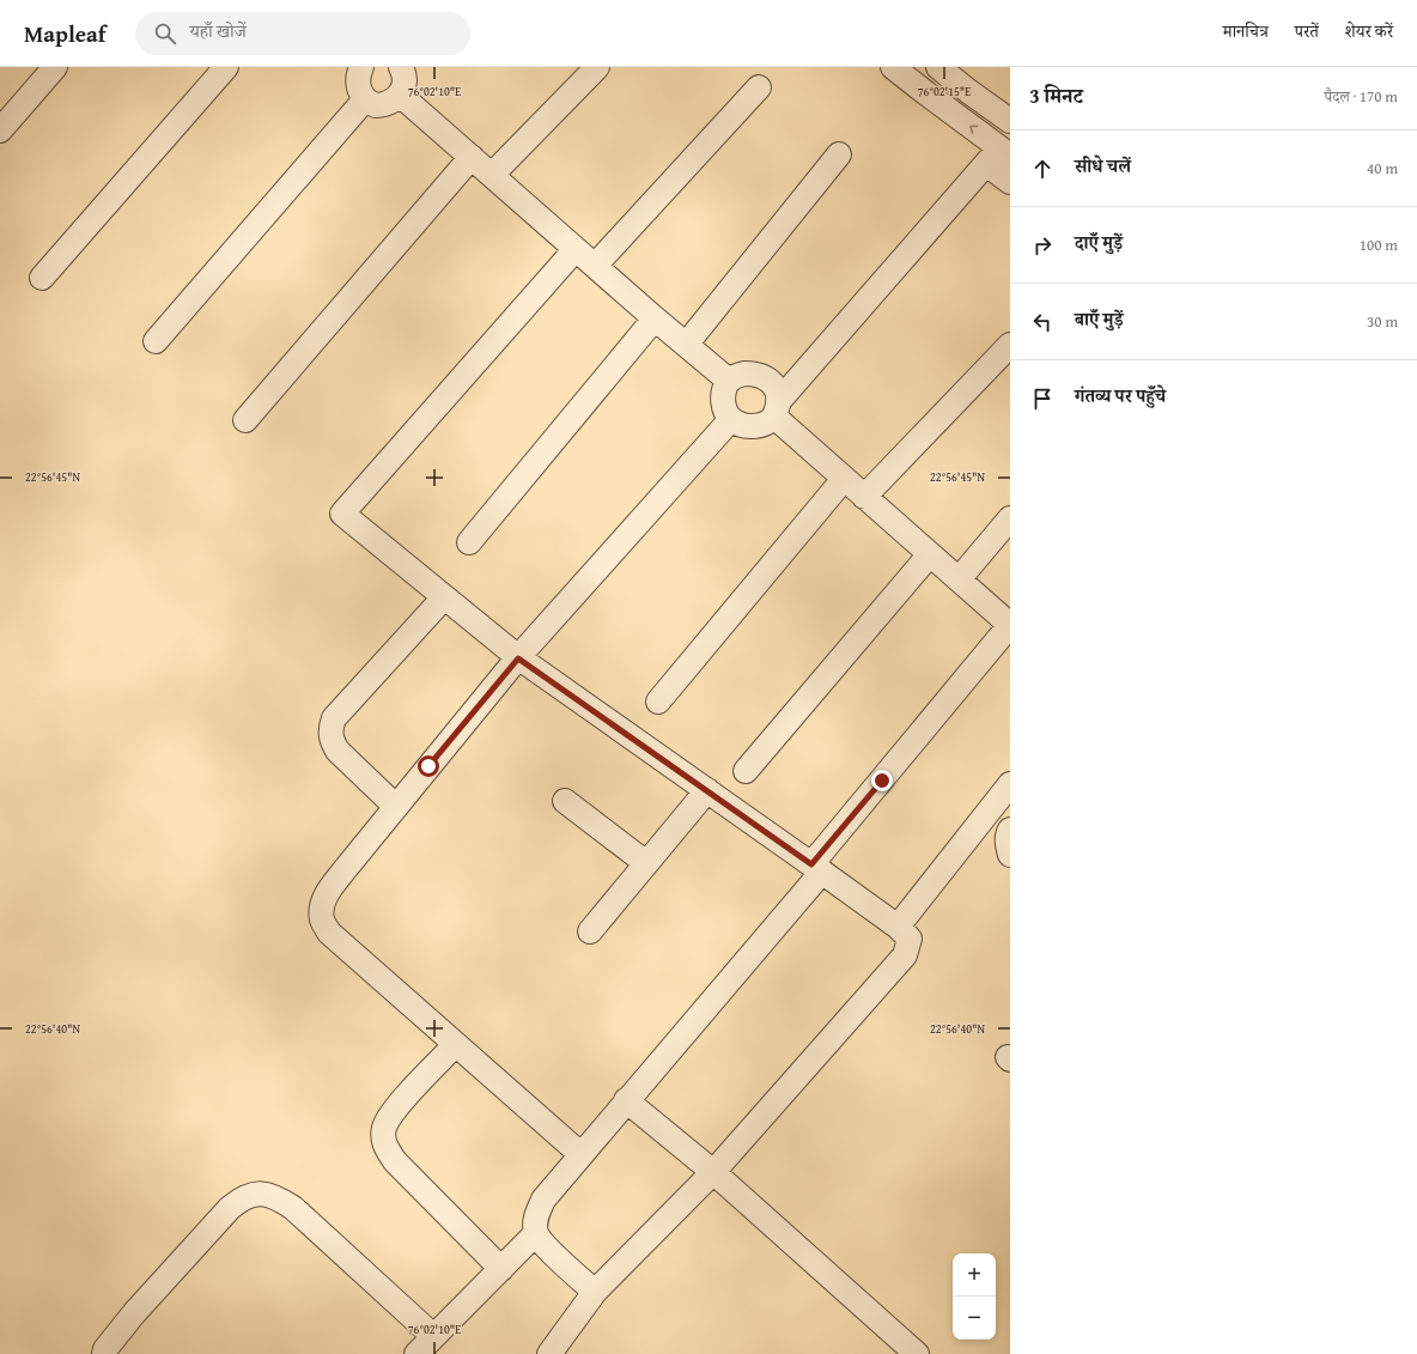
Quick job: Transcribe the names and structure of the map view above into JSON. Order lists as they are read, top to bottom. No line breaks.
{"page":{"header":"Mapleaf","search":"यहाँ खोजें","nav":["मानचित्र","परतें","शेयर करें"],"heading":["3 मिनट","पैदल · 170 m"],"list":[["सीधे चलें","40 m"],["दाएँ मुड़ें","100 m"],["बाएँ मुड़ें","30 m"],"गंतव्य पर पहुँचे"],"map_buttons":["+","−"]},"coordinates":["76°02'10\"E","76°02'15\"E","22°56'45\"N","22°56'40\"N"]}
